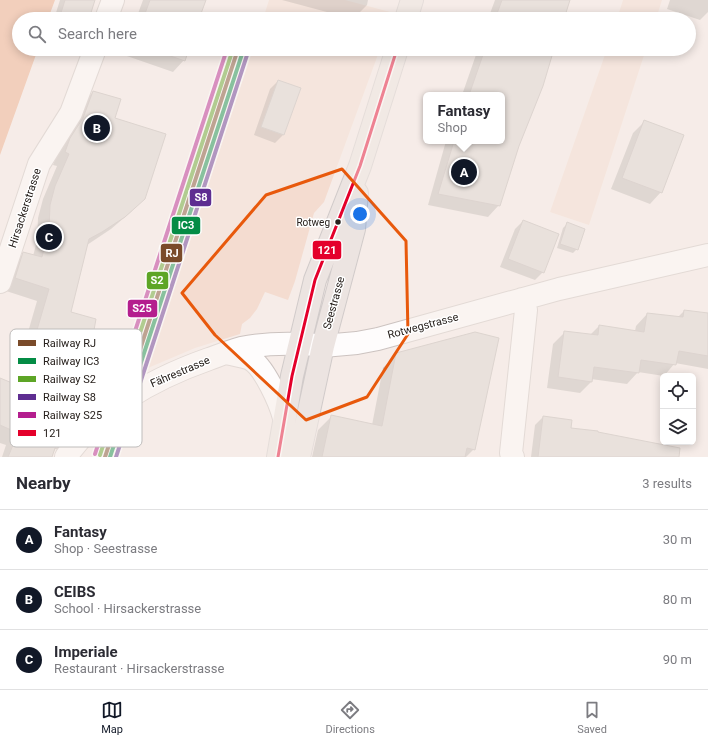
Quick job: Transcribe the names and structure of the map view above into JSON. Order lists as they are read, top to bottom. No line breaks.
{"streets":{"main road":["Seestrasse"],"street":["Hirsackerstrasse","Rotwegstrasse","Fährestrasse"]},"crossings":[["Seestrasse","Rotwegstrasse"],["Seestrasse","Fährestrasse"]],"places":["Rotweg"],"lines":["rail line RJ","rail line IC3","rail line S2","rail line S8","rail line S25","transit line 121"],"legend":["Railway RJ","Railway IC3","Railway S2","Railway S8","Railway S25","121"],"page":{"search":"Search here","popup":["Fantasy","Shop"],"pins":["B","A","C"],"heading":["Nearby","3 results"],"list":[{"mark":"A","name":"Fantasy","note":"Shop · Seestrasse","value":"30 m"},{"mark":"B","name":"CEIBS","note":"School · Hirsackerstrasse","value":"80 m"},{"mark":"C","name":"Imperiale","note":"Restaurant · Hirsackerstrasse","value":"90 m"}],"nav":["Map","Directions","Saved"]}}
